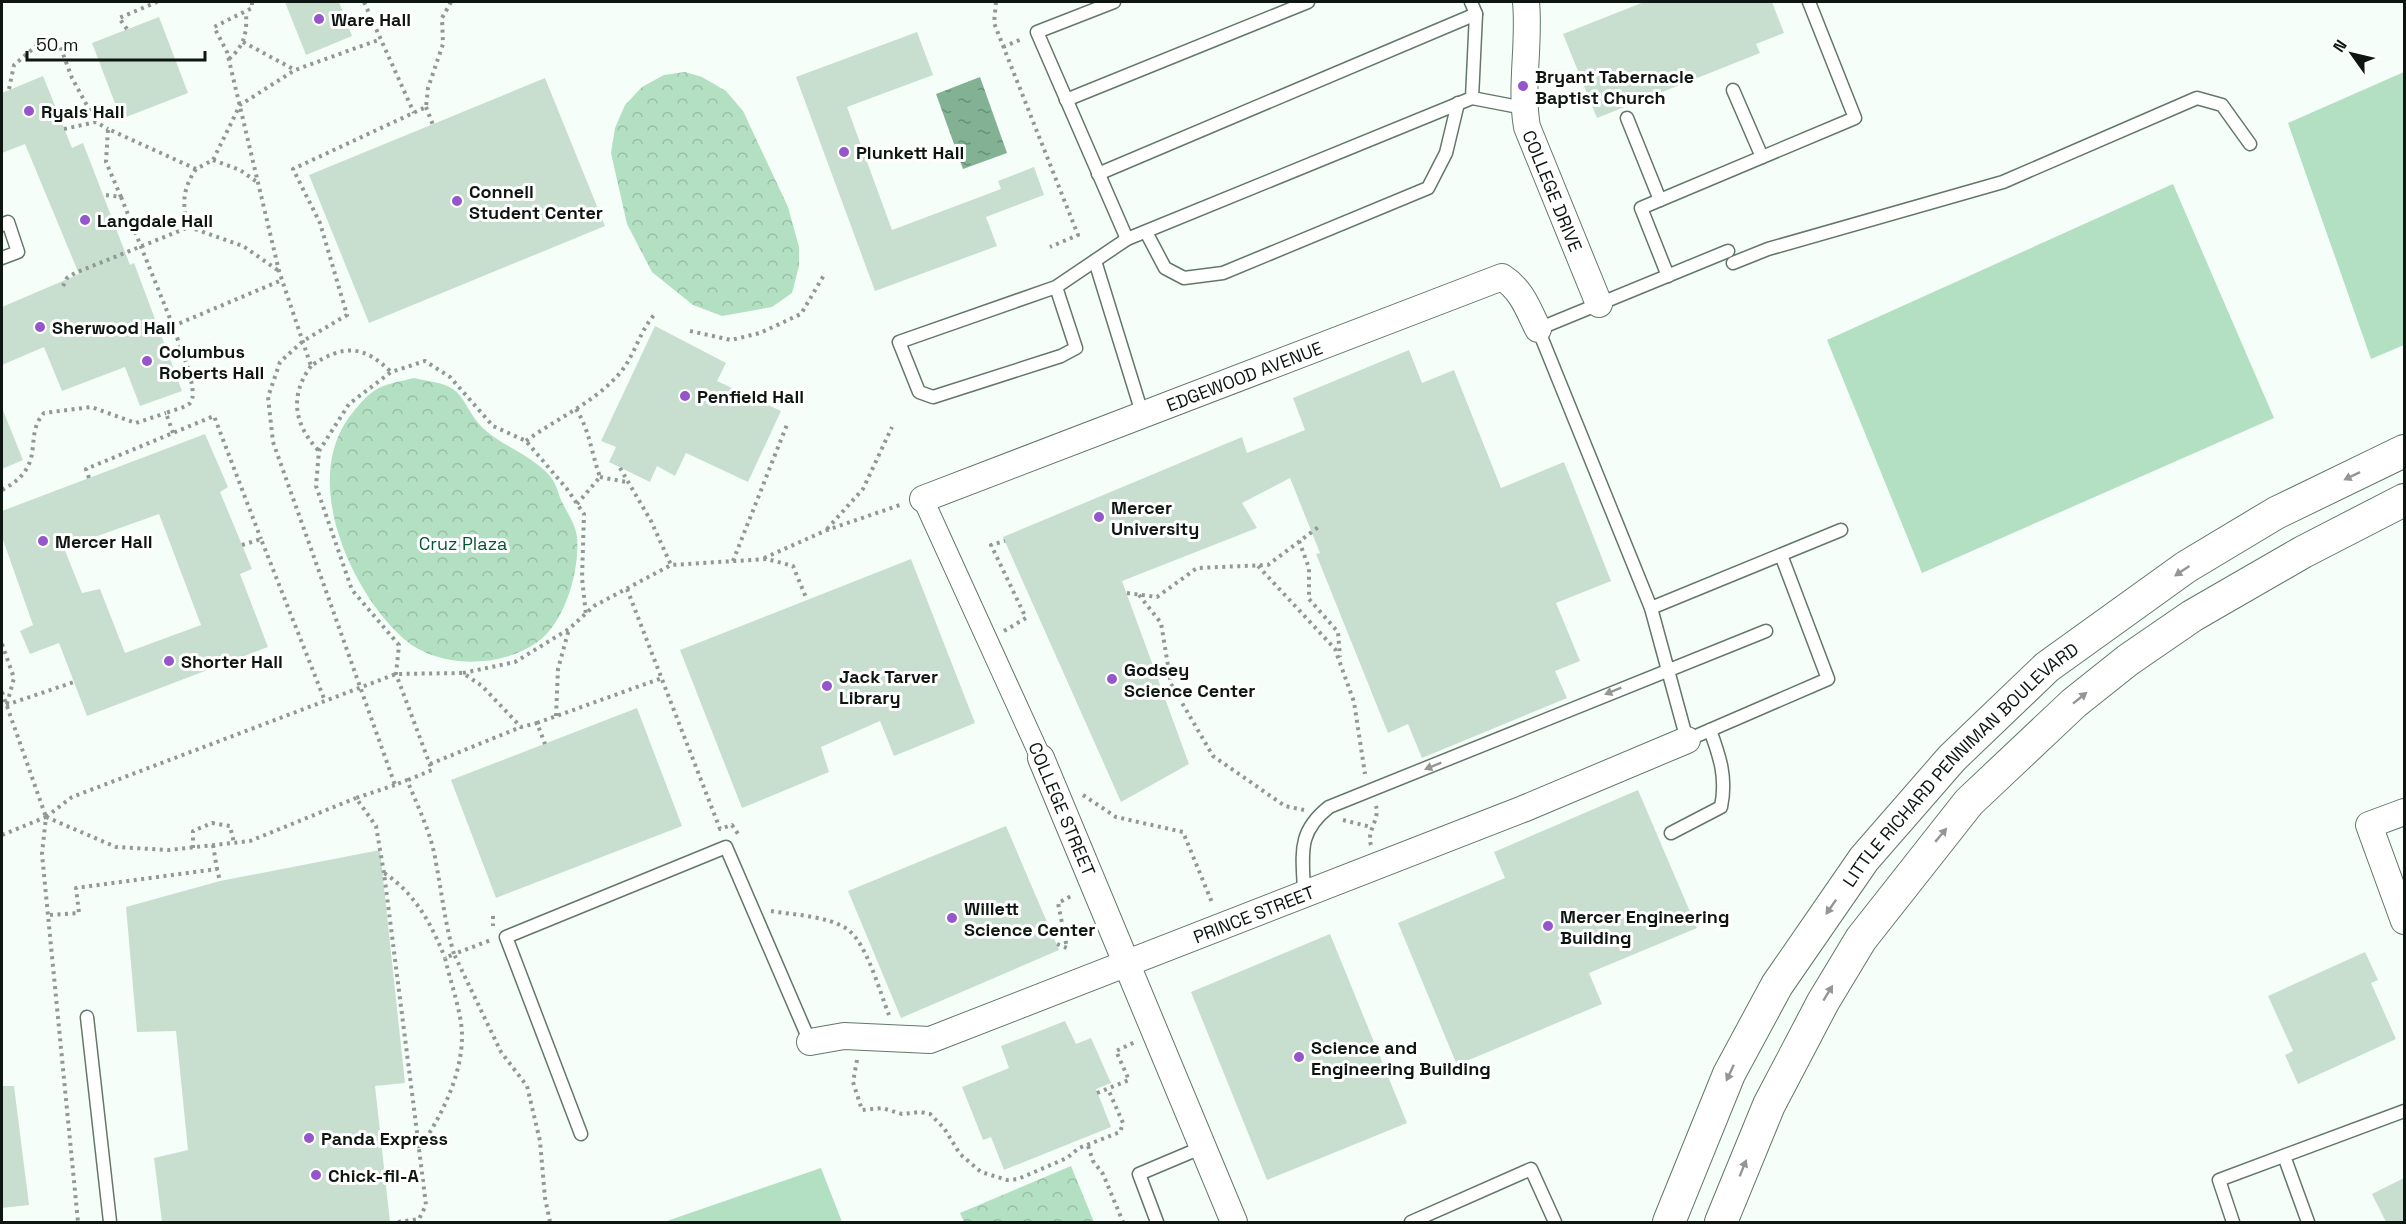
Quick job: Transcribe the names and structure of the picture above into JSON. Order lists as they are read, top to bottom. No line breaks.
{"streets":{"street":["COLLEGE DRIVE","EDGEWOOD AVENUE","LITTLE RICHARD PENNIMAN BOULEVARD","COLLEGE STREET","PRINCE STREET"]},"crossings":[["EDGEWOOD AVENUE","COLLEGE STREET"],["COLLEGE STREET","PRINCE STREET"]],"parks":["Cruz Plaza"],"places":["Ware Hall","Bryant Tabernacle Baptist Church","Ryals Hall","Plunkett Hall","Connell Student Center","Langdale Hall","Sherwood Hall","Columbus Roberts Hall","Penfield Hall","Mercer University","Mercer Hall","Shorter Hall","Godsey Science Center","Jack Tarver Library","Willett Science Center","Mercer Engineering Building","Science and Engineering Building","Panda Express","Chick-fil-A"],"scale_bar":"50 m","north":"top left"}
